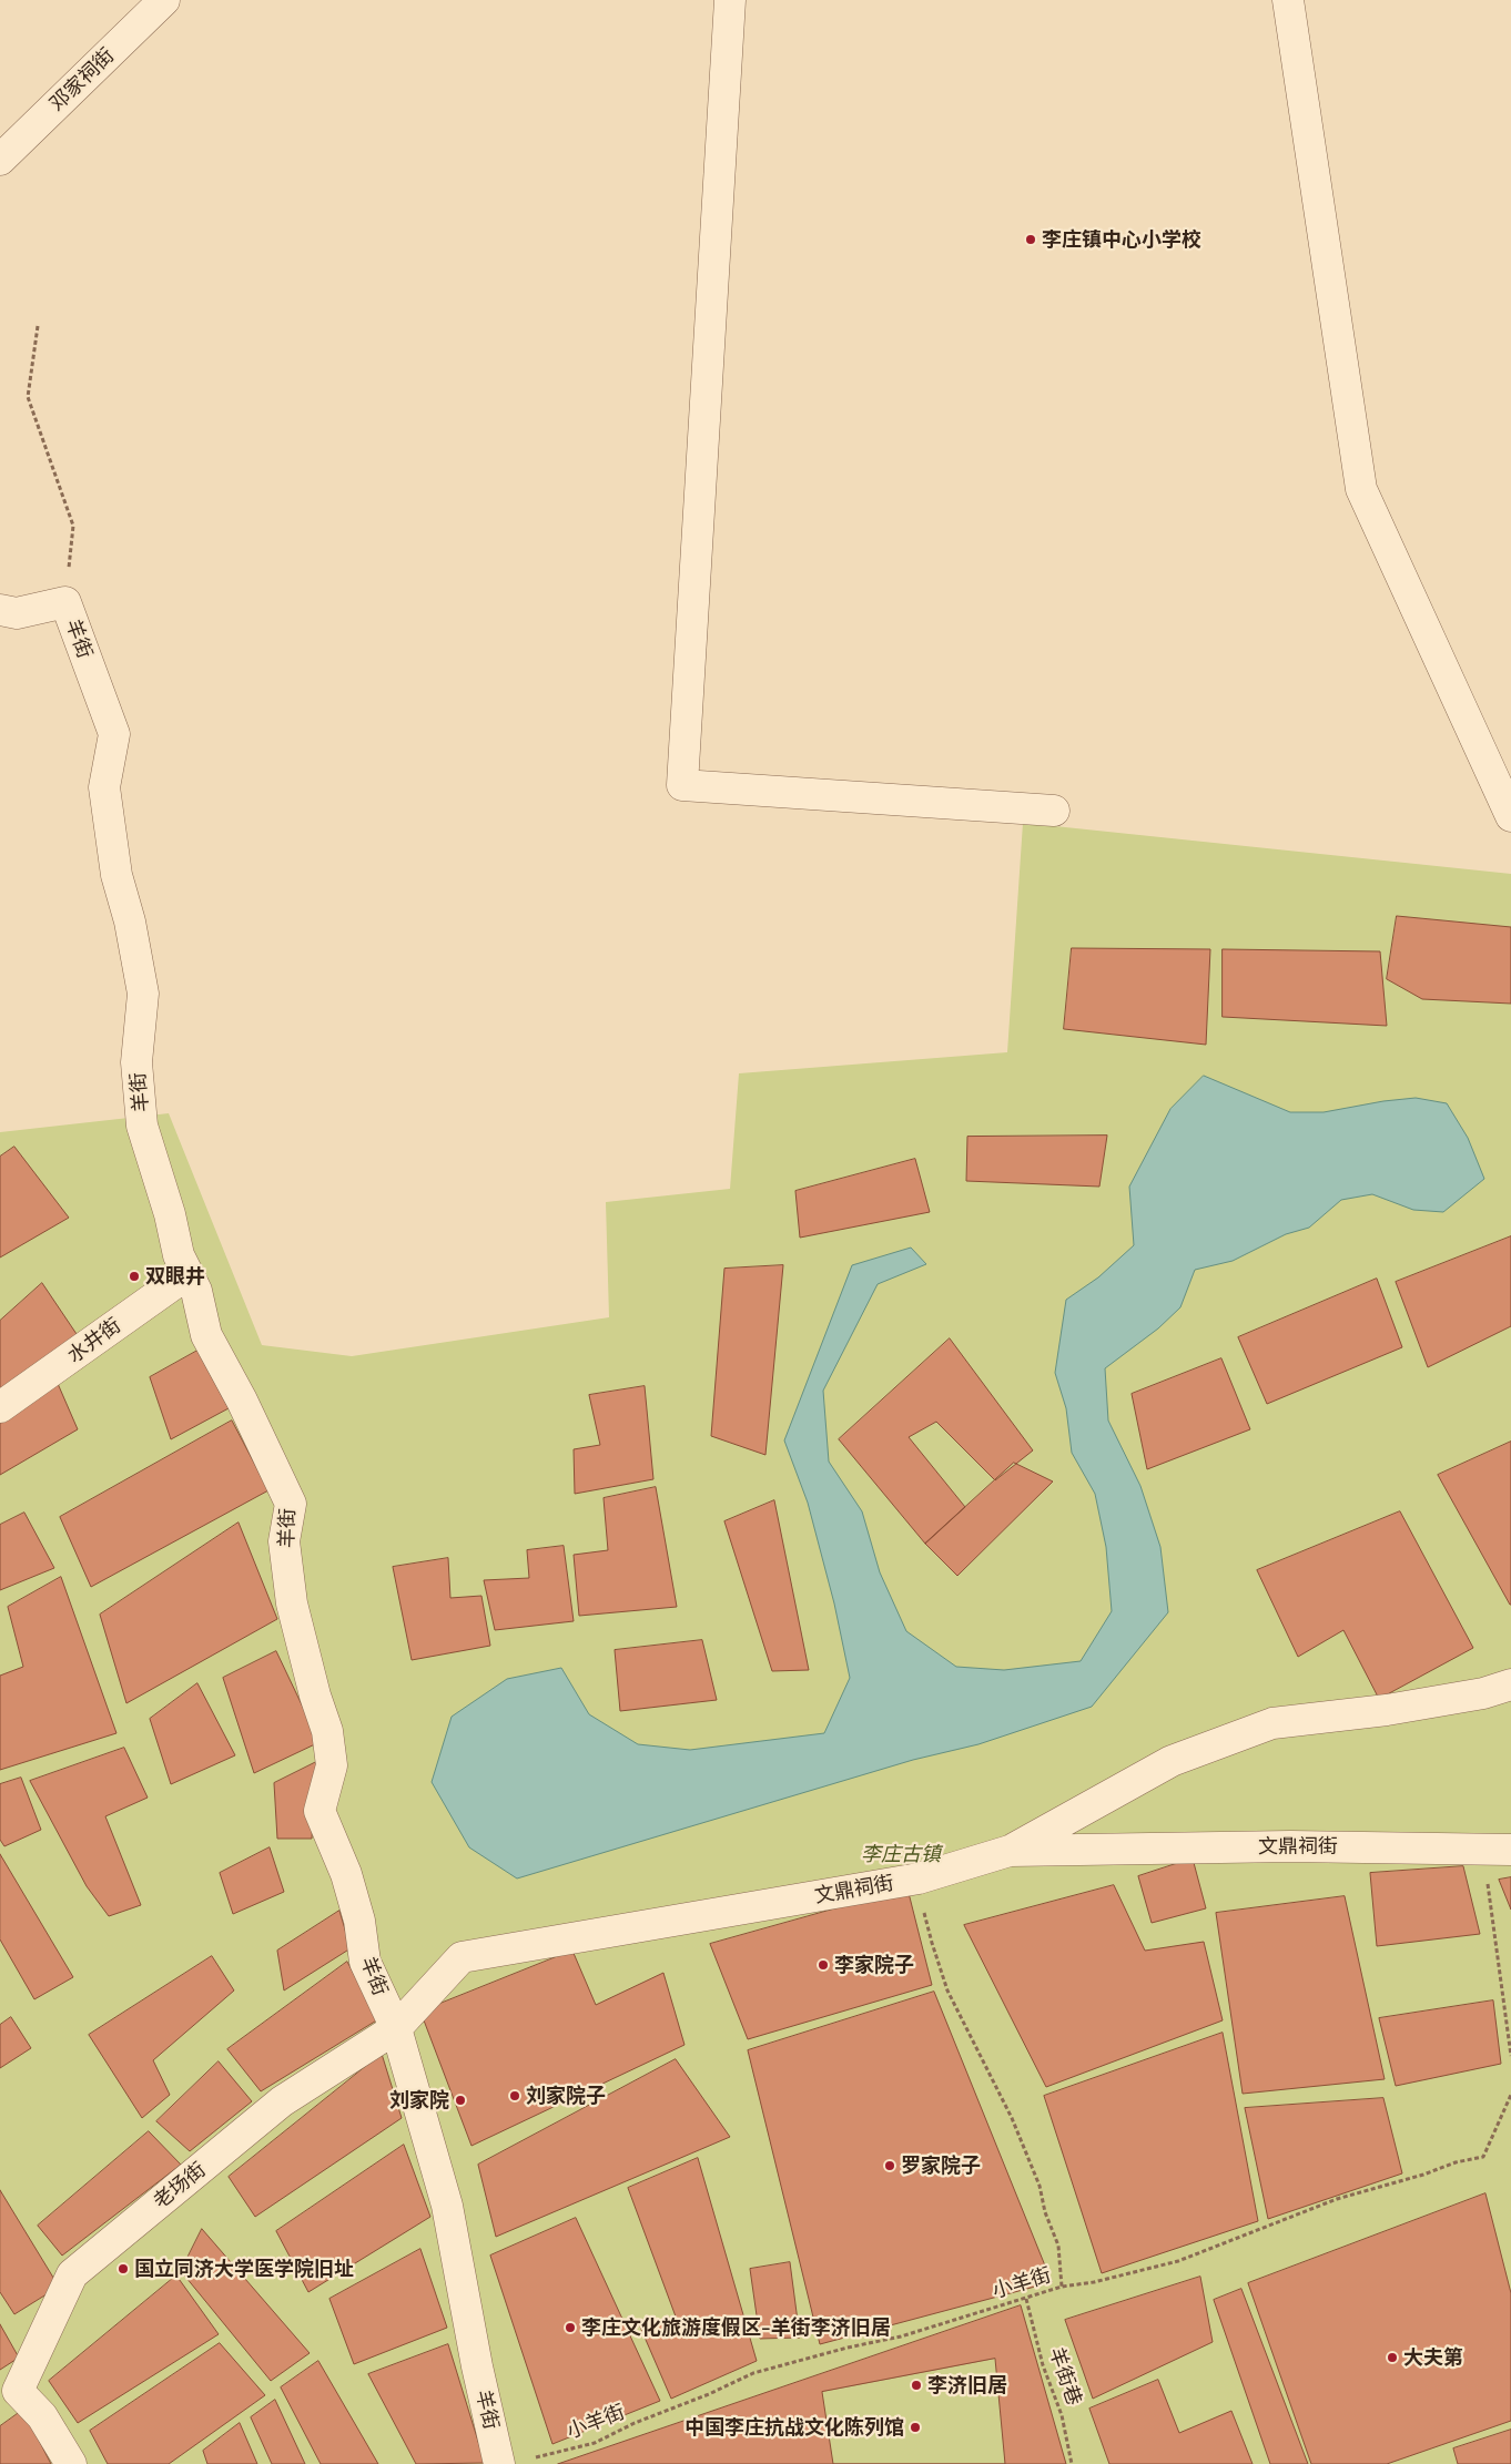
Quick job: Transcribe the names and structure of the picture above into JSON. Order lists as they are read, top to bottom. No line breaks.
{"streets":{"street":["邓家祠街","羊街","水井街","文鼎祠街","老场街"],"path":["小羊街","羊街巷"]},"crossings":[["羊街","水井街"],["羊街","文鼎祠街"],["羊街","老场街"],["文鼎祠街","老场街"],["小羊街","羊街巷"]],"parks":["李庄古镇"],"places":["李庄镇中心小学校","双眼井","李家院子","刘家院子","刘家院","罗家院子","国立同济大学医学院旧址","李庄文化旅游度假区-羊街李济旧居","大夫第","李济旧居","中国李庄抗战文化陈列馆"]}
